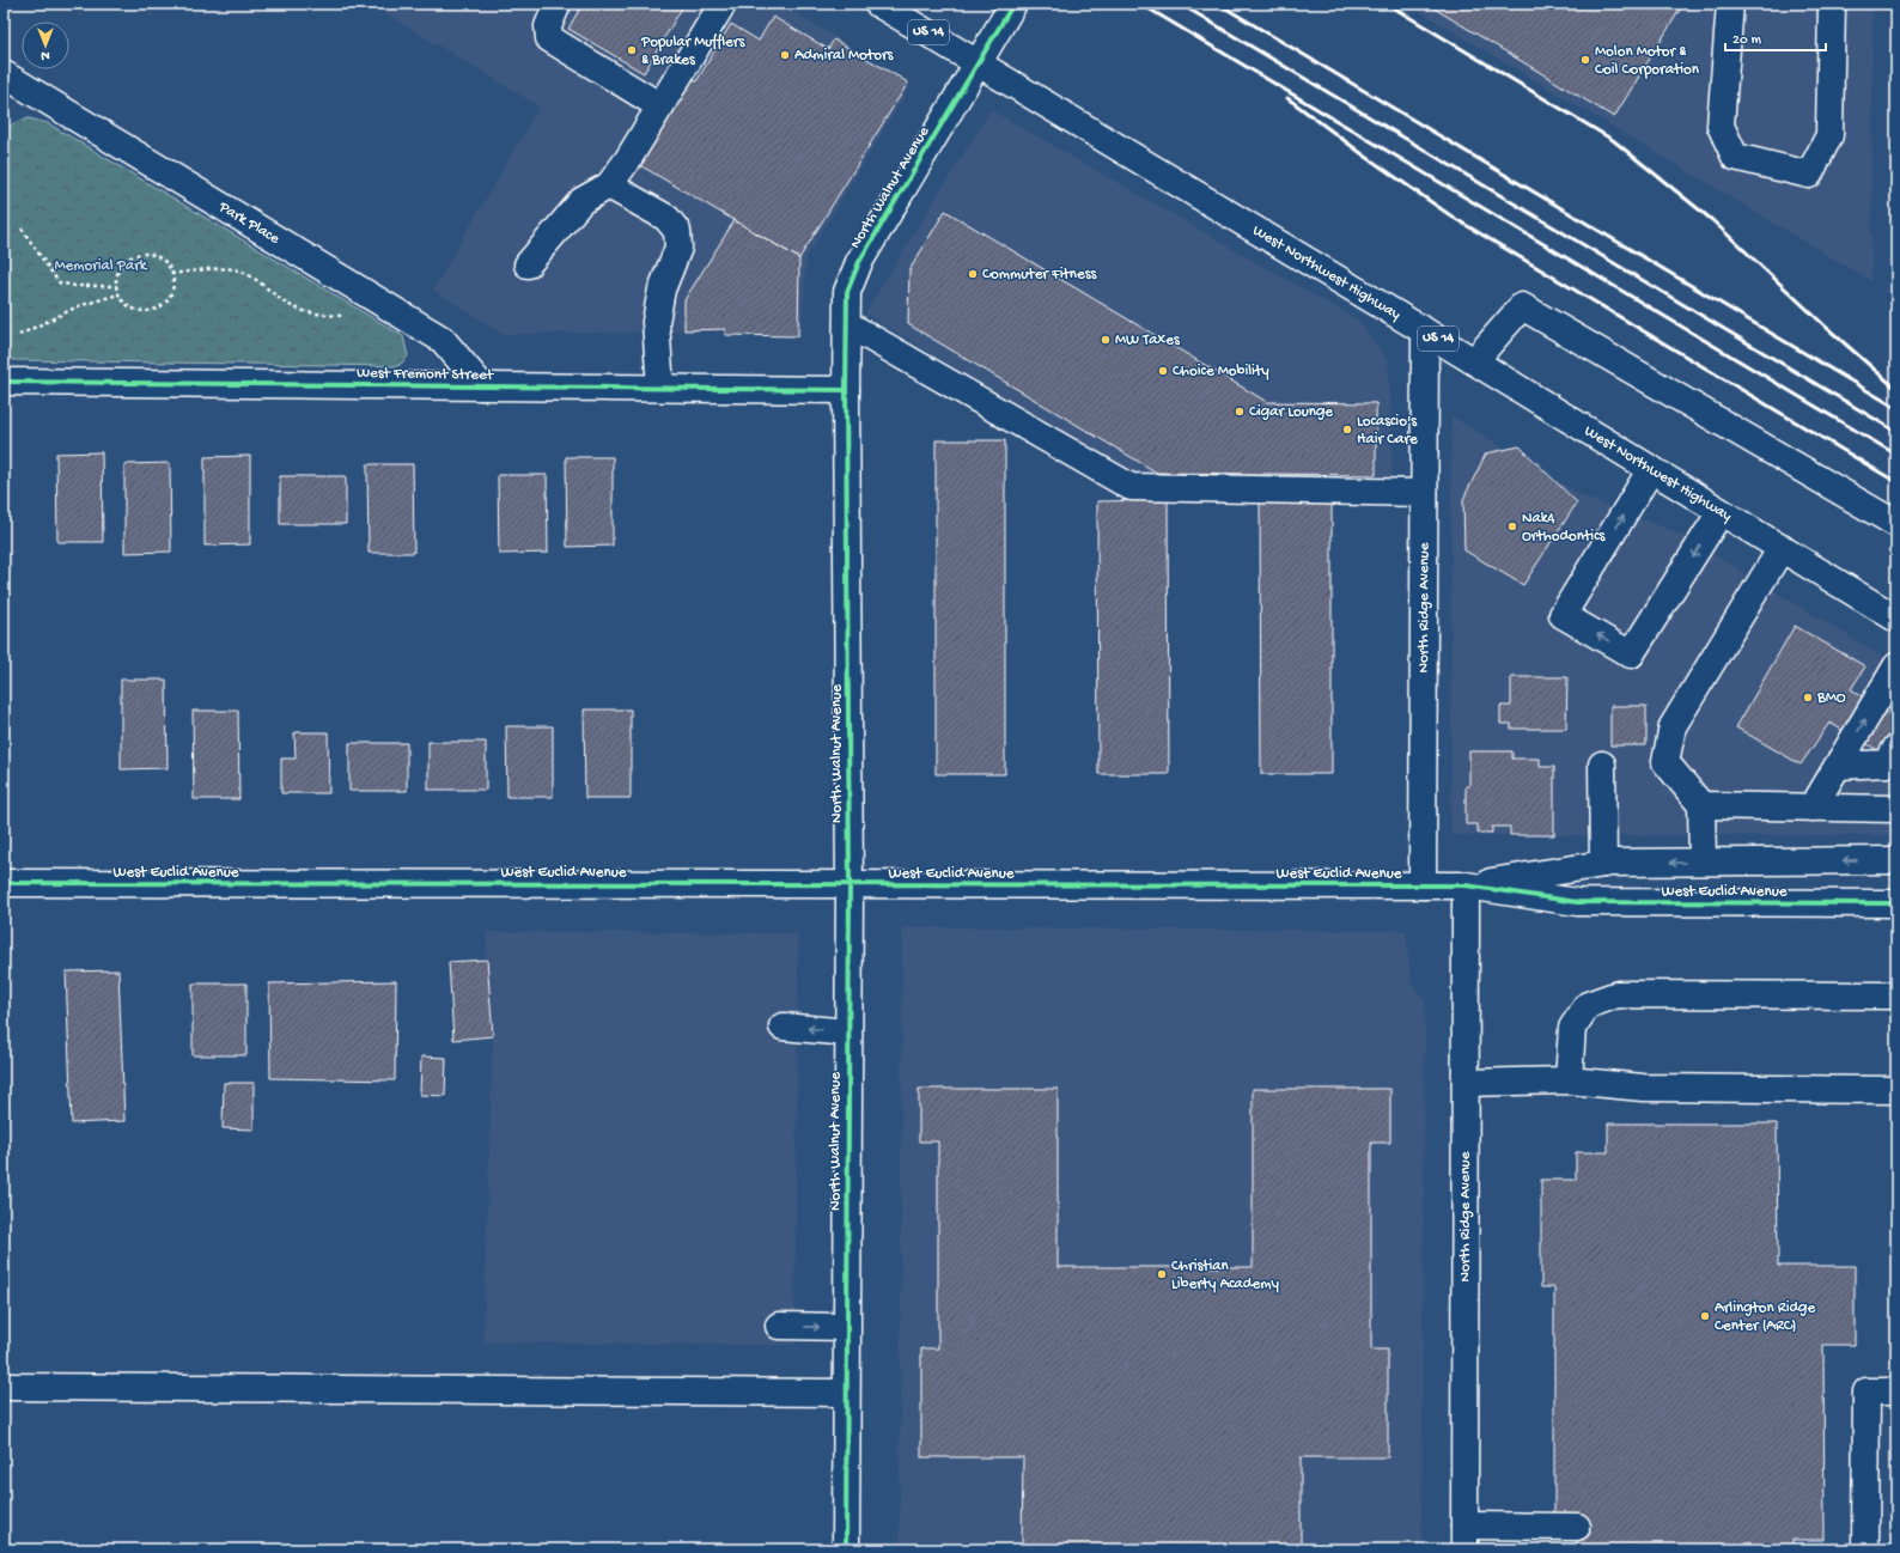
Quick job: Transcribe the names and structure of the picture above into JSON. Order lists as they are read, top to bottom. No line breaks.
{"streets":{"street":["US 14","North Walnut Avenue","Park Place","West Northwest Highway","West Fremont Street","North Ridge Avenue","West Euclid Avenue"]},"crossings":[["North Walnut Avenue","West Northwest Highway"],["North Walnut Avenue","West Fremont Street"],["North Walnut Avenue","West Euclid Avenue"],["Park Place","West Fremont Street"],["West Northwest Highway","North Ridge Avenue"],["North Ridge Avenue","West Euclid Avenue"]],"parks":["Memorial Park"],"places":["Popular Mufflers & Brakes","Admiral Motors","Molon Motor & Coil Corporation","Commuter Fitness","MW Taxes","Choice Mobility","Cigar Lounge","Locascio's Hair Care","Nak4 Orthodontics","BMO","Christian Liberty Academy","Arlington Ridge Center (ARC)"],"scale_bar":"20 m","north":"bottom"}
